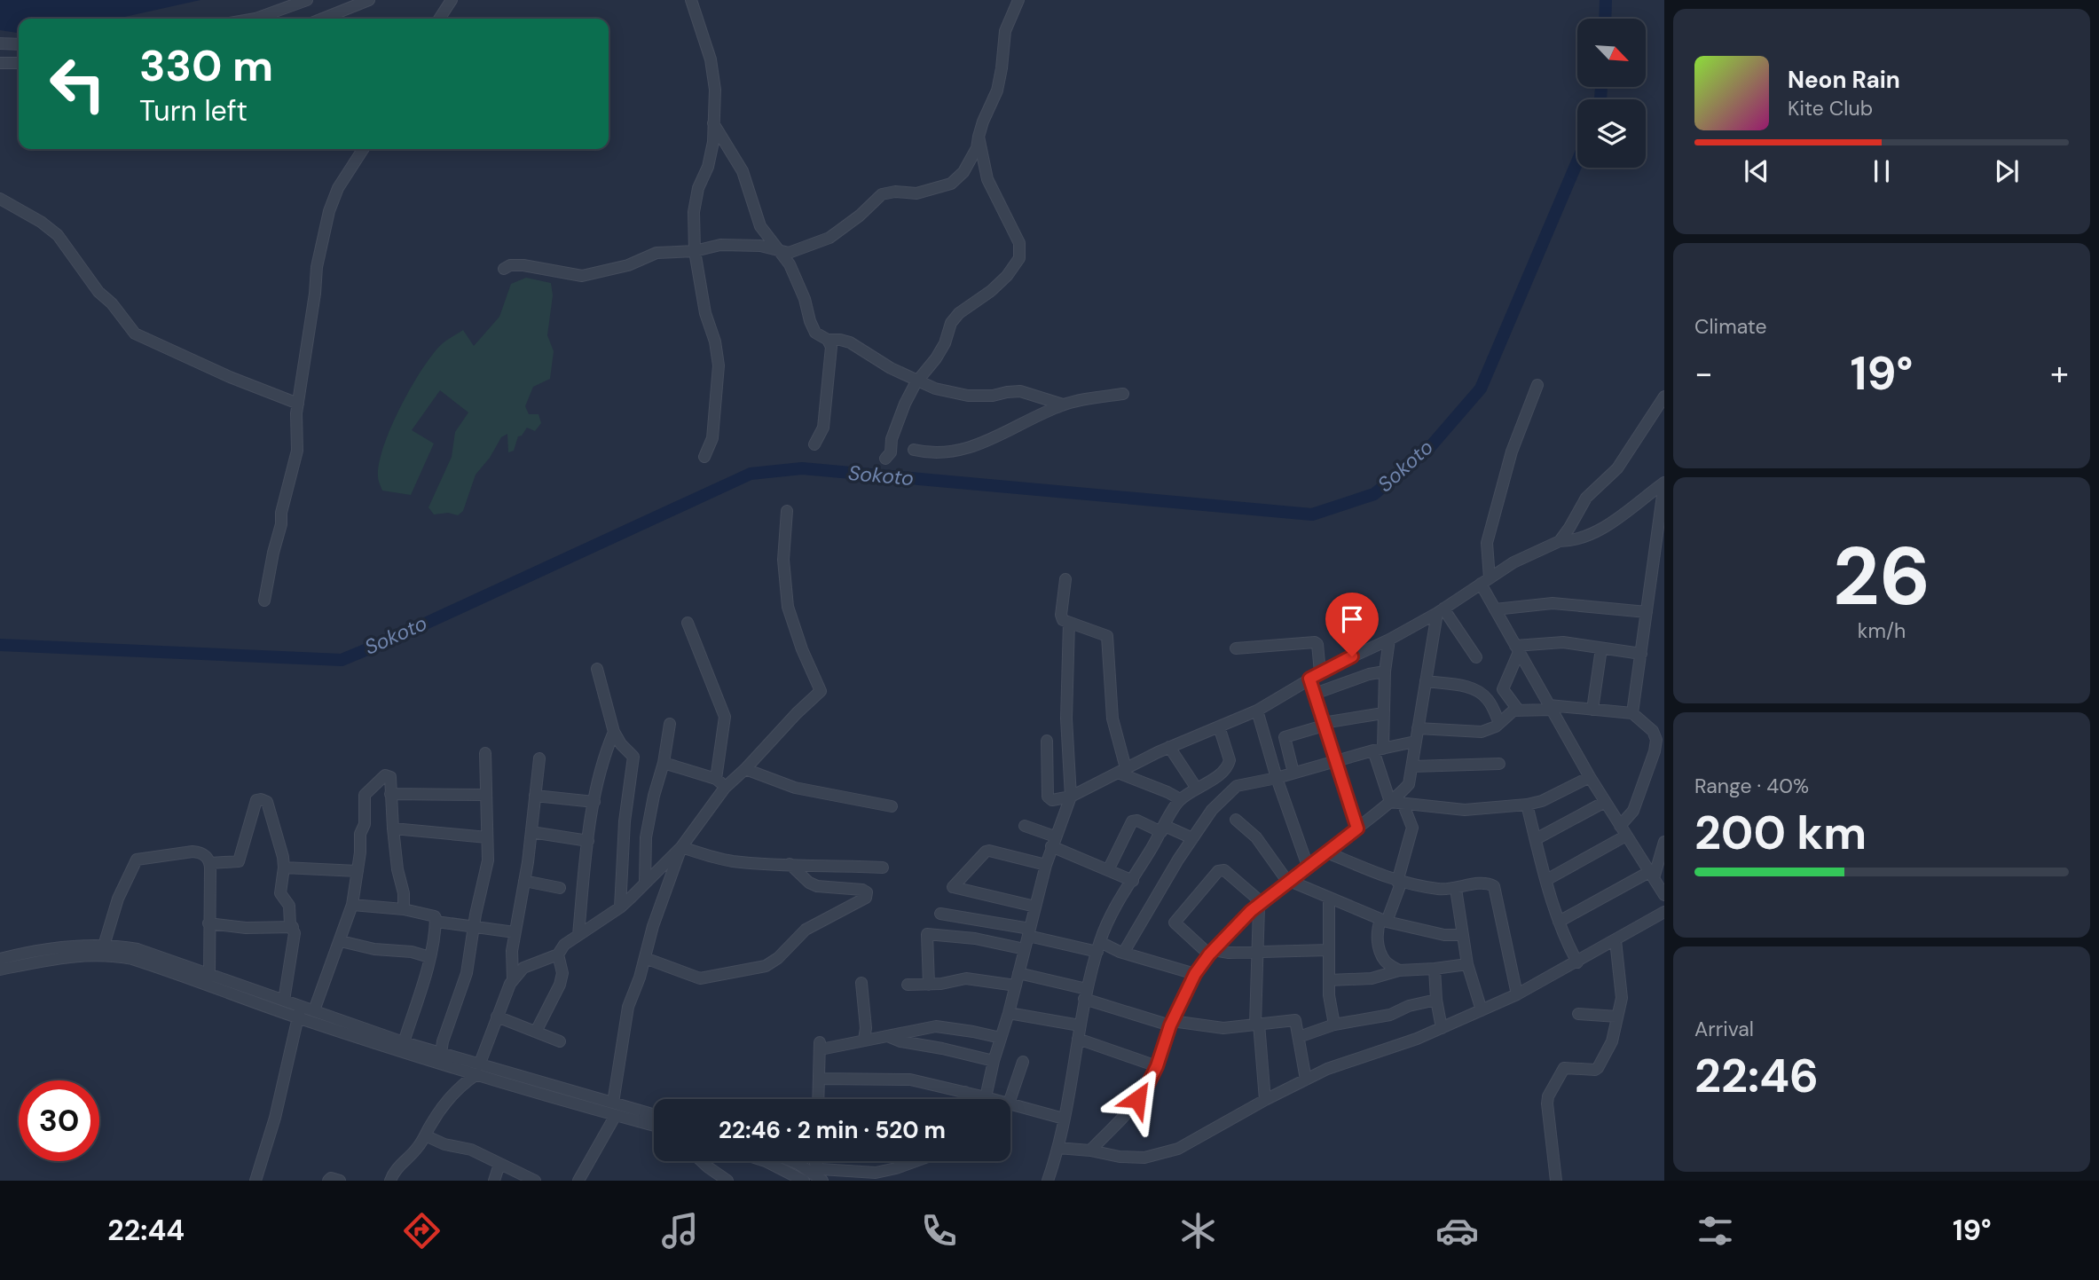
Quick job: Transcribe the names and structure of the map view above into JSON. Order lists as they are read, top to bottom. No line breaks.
{"water":["Sokoto"],"north":"bottom right","page":{"turn":["330 m","Turn left"],"song":["Neon Rain","Kite Club"],"tile":["Climate",["26","km/h"],["Range · 40%","200 km"],["Arrival","22:46"]],"heat":["−","19°","+"],"limit":"30","trip":"22:46 · 2 min · 520 m","tabs":["22:44","19°"]}}
